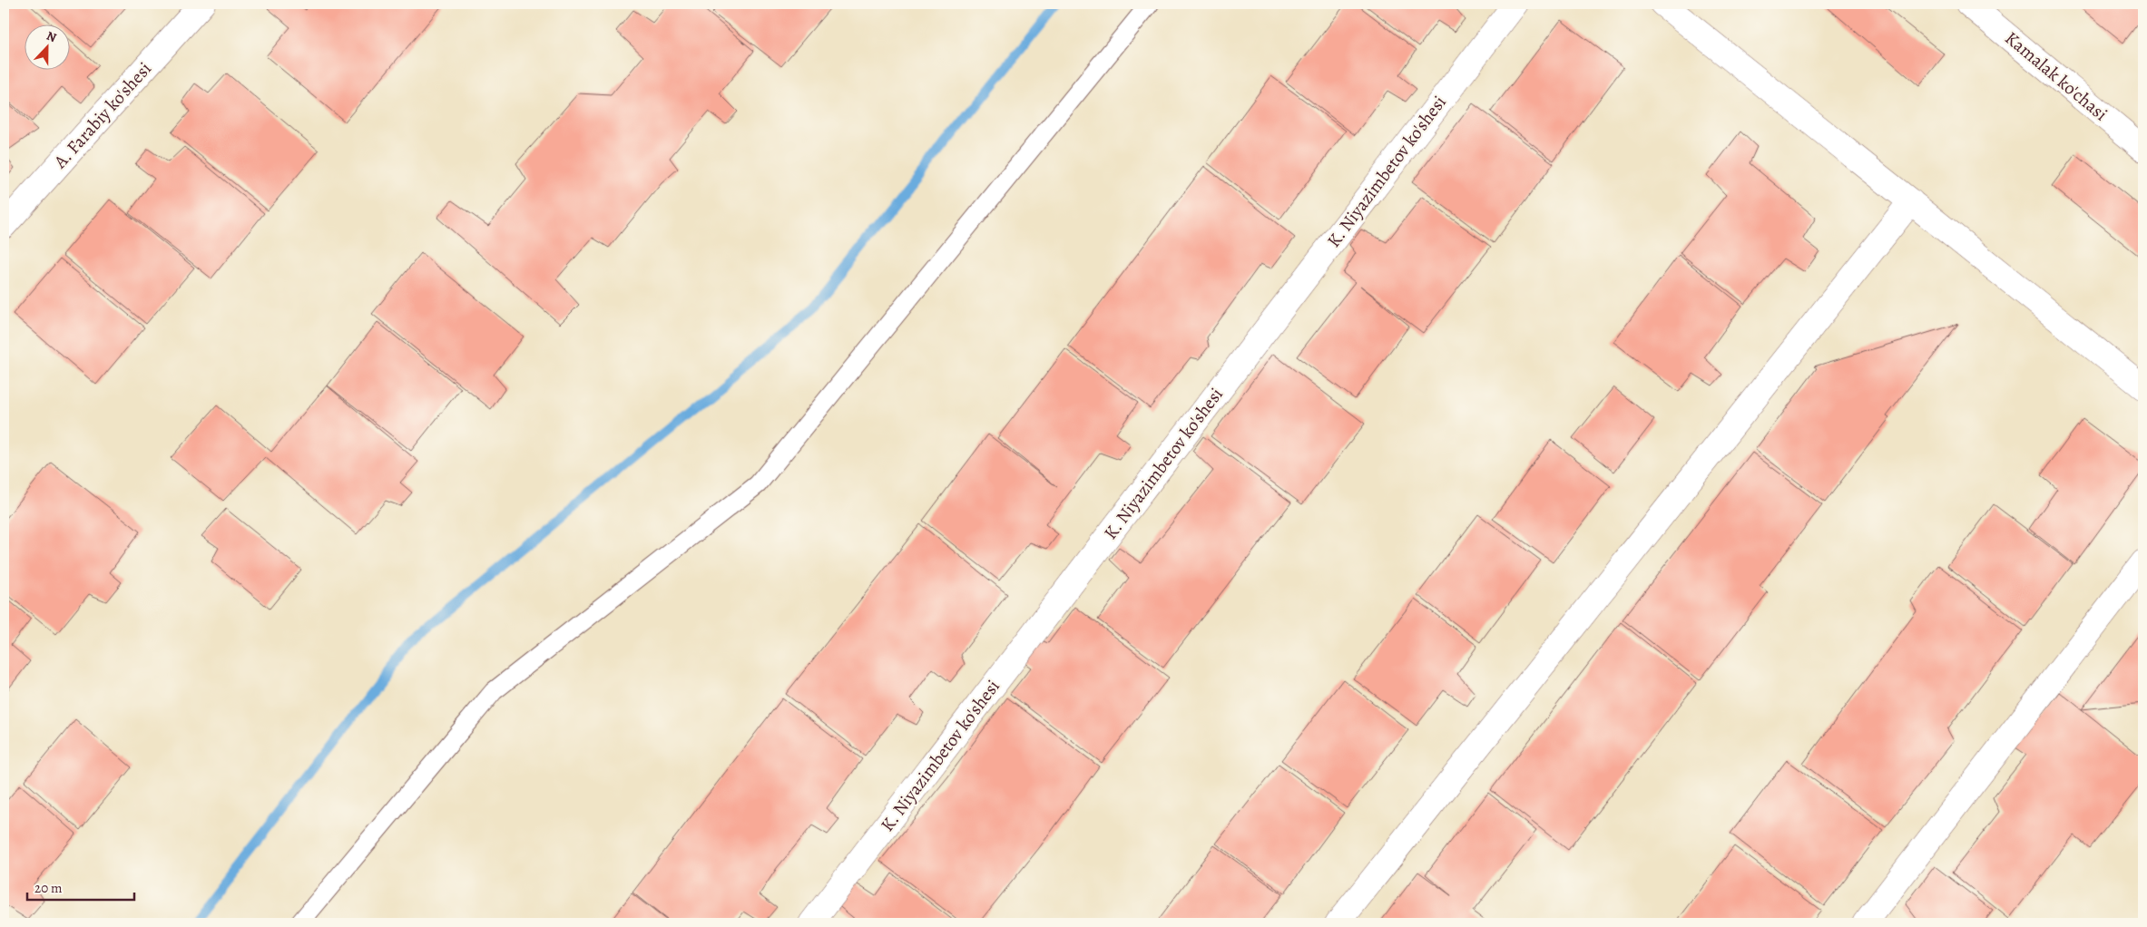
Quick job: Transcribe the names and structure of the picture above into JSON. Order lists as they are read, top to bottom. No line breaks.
{"streets":{"street":["Kamalak ko'chasi","A. Farabiy ko'shesi","K. Niyazimbetov ko'shesi"]},"scale_bar":"20 m","north":"top"}
